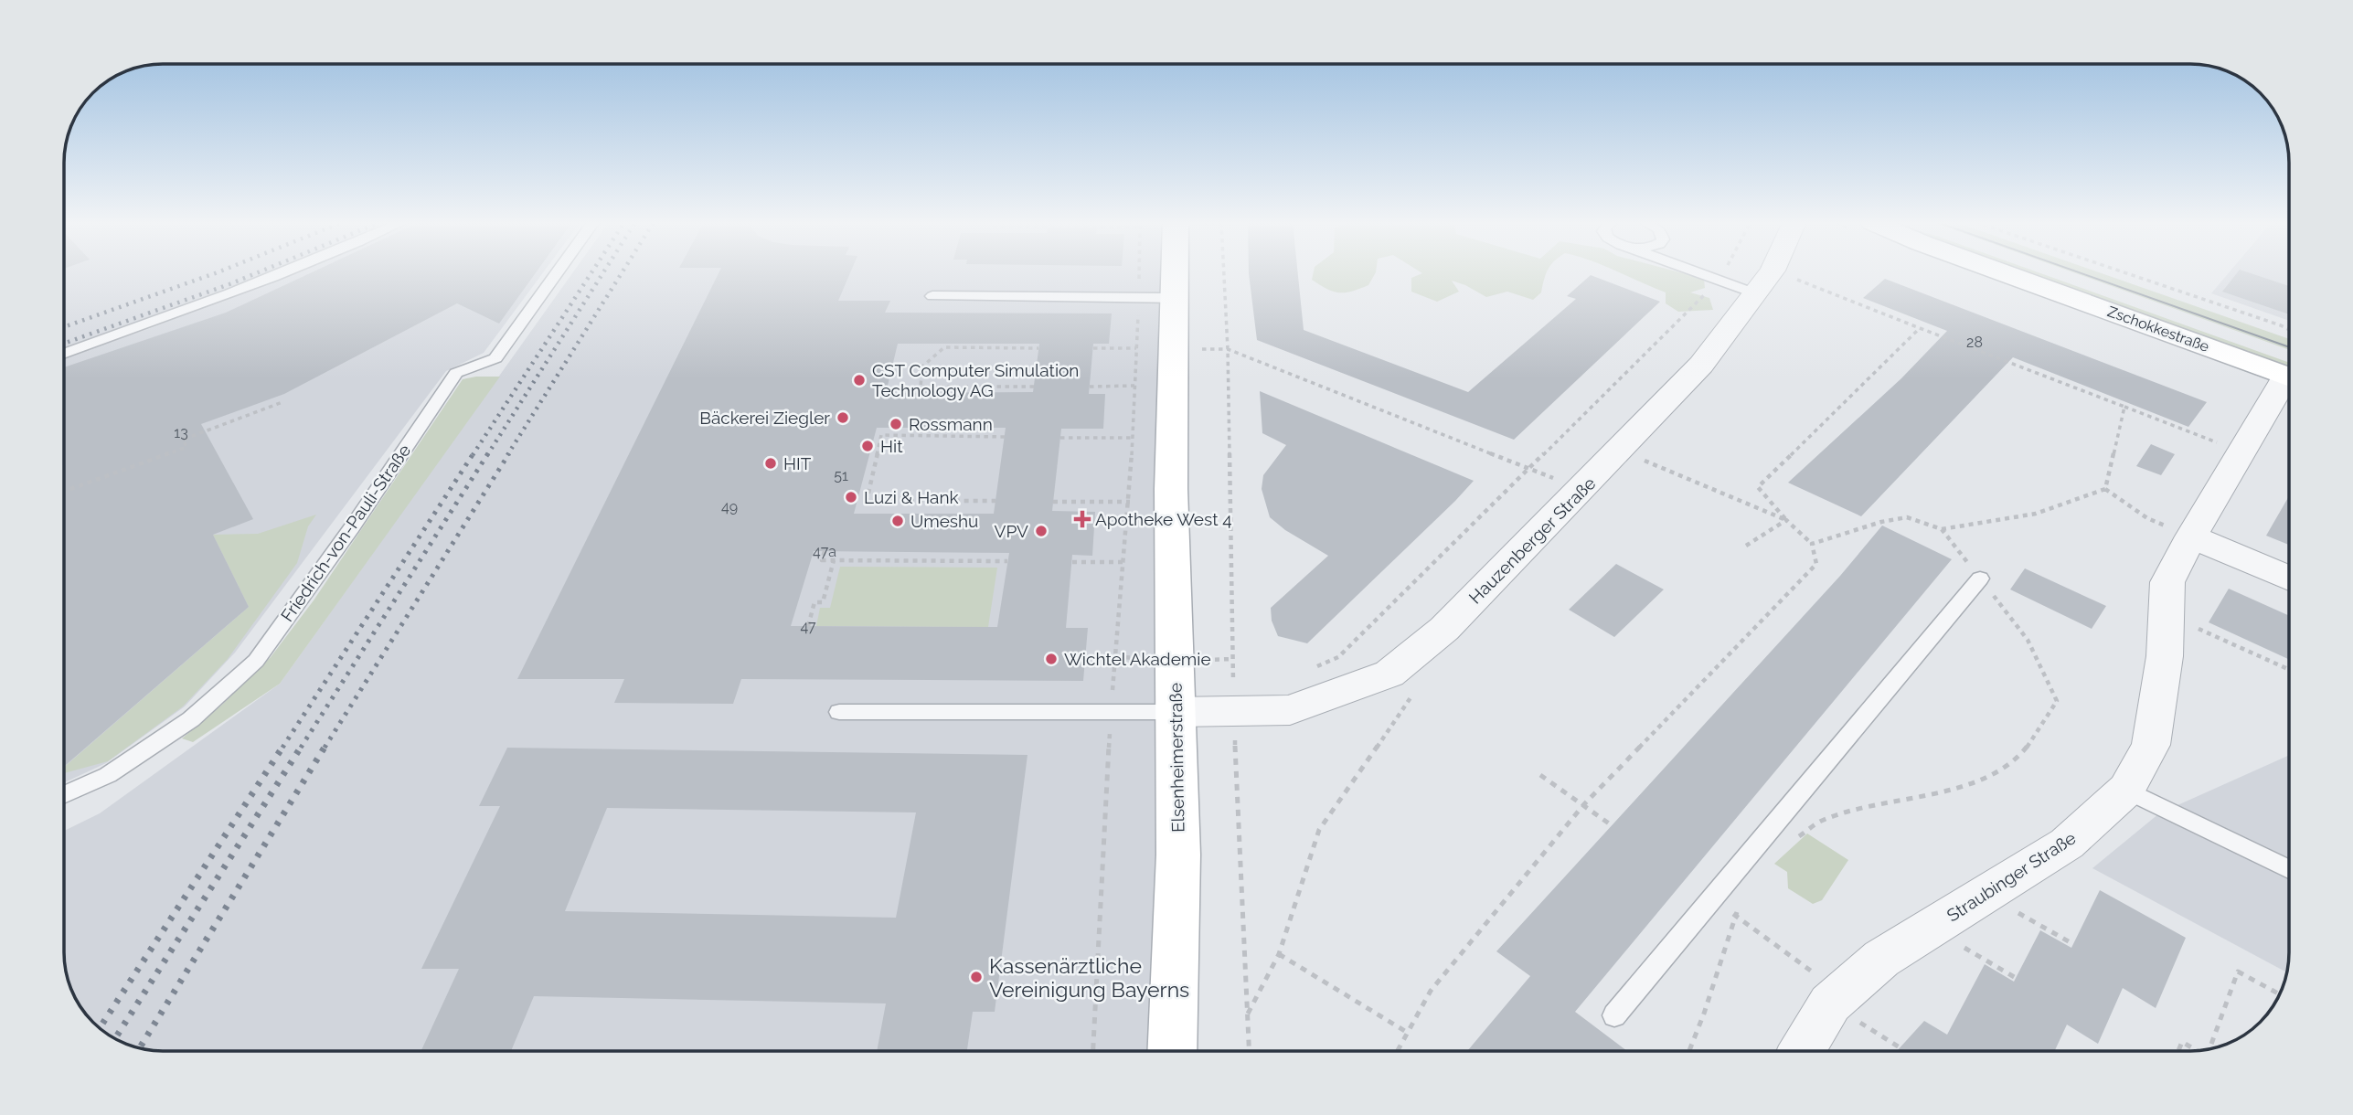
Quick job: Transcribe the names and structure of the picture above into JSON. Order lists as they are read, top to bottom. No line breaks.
{"streets":{"main road":["Zschokkestraße","Elsenheimerstraße"],"street":["Hauzenberger Straße","Straubinger Straße"],"lane":["Friedrich-von-Pauli-Straße"]},"crossings":[["Hauzenberger Straße","Elsenheimerstraße"]],"places":{"other":["CST Computer Simulation Technology AG","Bäckerei Ziegler","Rossmann","Hit","HIT","Luzi & Hank","Umeshu","VPV","Wichtel Akademie","Kassenärztliche Vereinigung Bayerns"],"health":["Apotheke West 4"]},"house_numbers":["28","13","51","49","47a","47"]}
